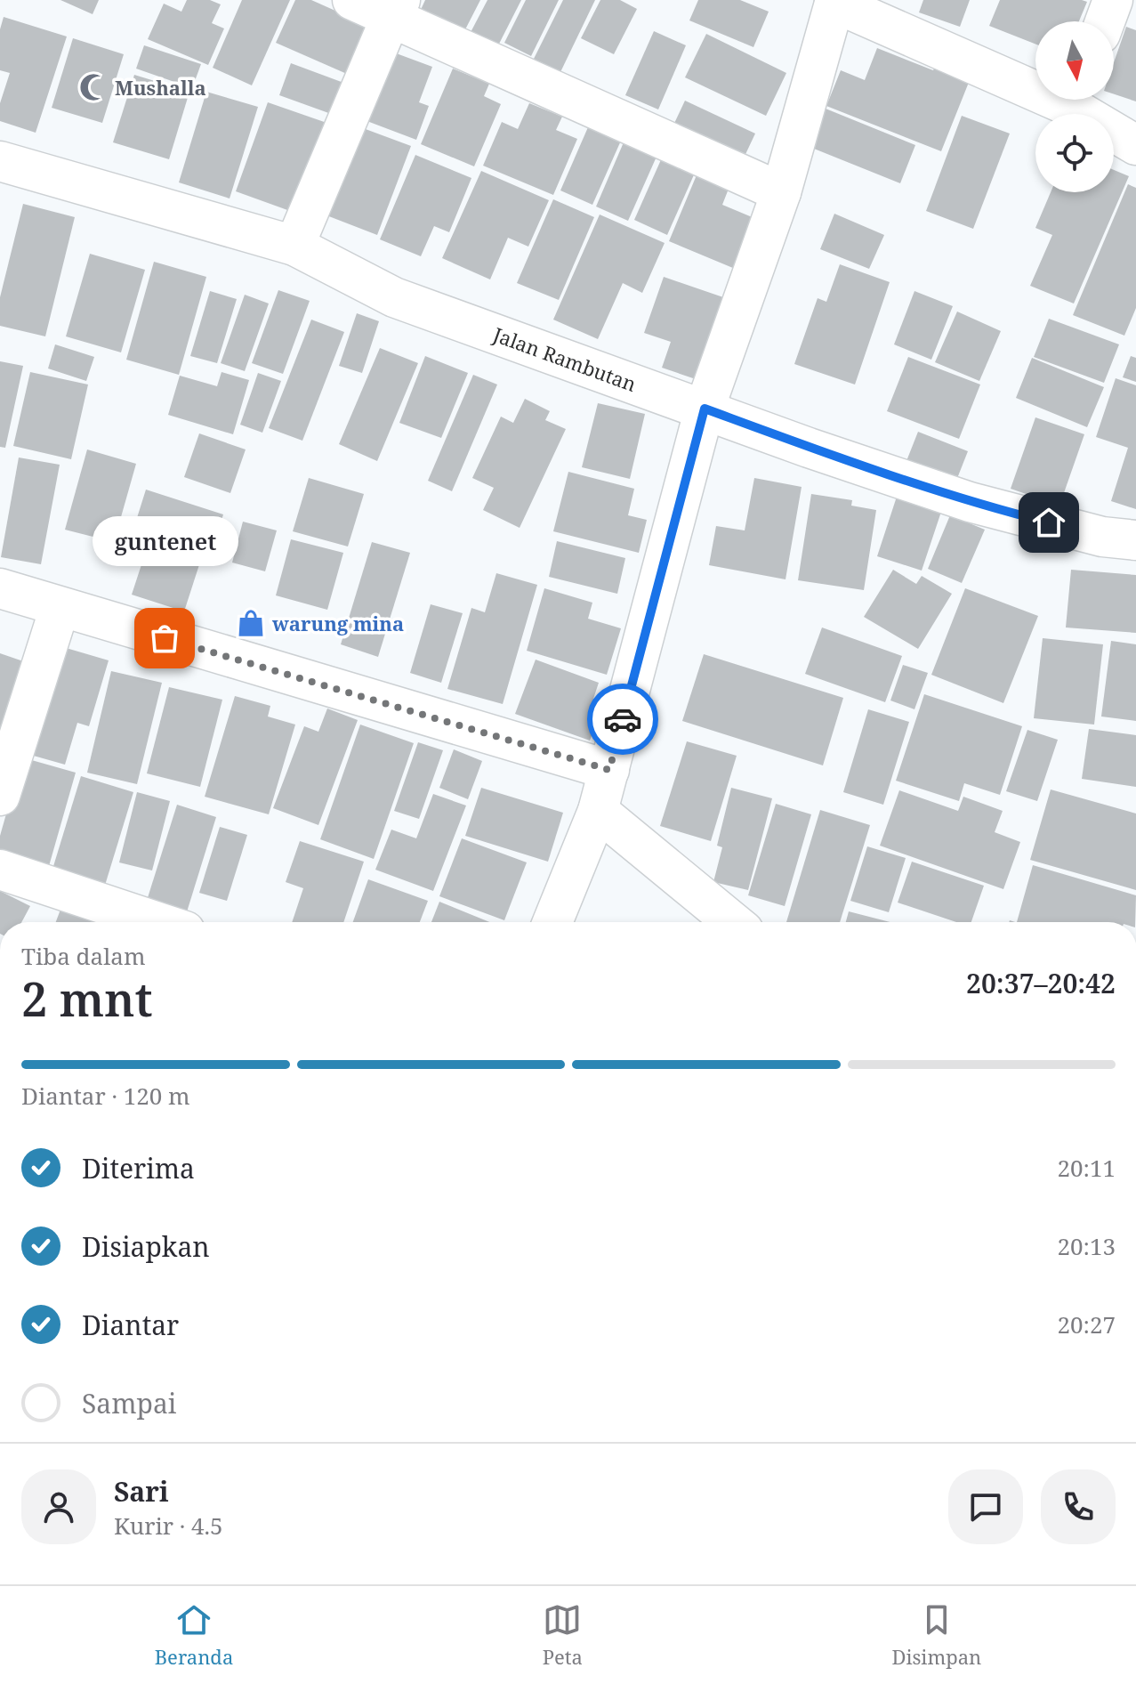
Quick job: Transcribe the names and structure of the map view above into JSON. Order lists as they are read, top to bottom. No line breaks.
{"streets":{"street":["Jalan Rambutan"]},"places":{"mosque":["Mushalla"],"shop":["warung mina"],"other":["guntenet"]},"north":"bottom","page":{"bubble":"guntenet","heading":["2 mnt","Tiba dalam","20:37–20:42"],"panel":["Sari","Kurir · 4.5"],"bar":"Diantar · 120 m","list":[["Diterima","20:11"],["Disiapkan","20:13"],["Diantar","20:27"],"Sampai"],"tabs":["Beranda","Peta","Disimpan"]}}
